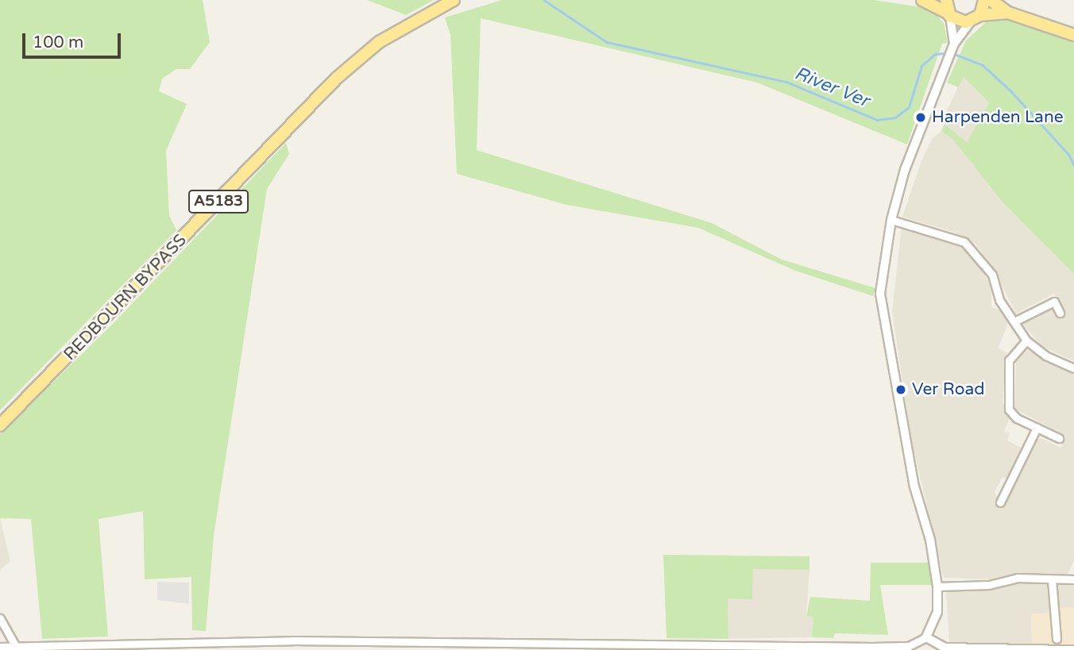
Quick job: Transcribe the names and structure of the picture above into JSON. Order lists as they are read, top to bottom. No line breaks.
{"streets":{"main road":["A5183","REDBOURN BYPASS"]},"water":["River Ver"],"places":["Harpenden Lane","Ver Road"],"scale_bar":"100 m"}
